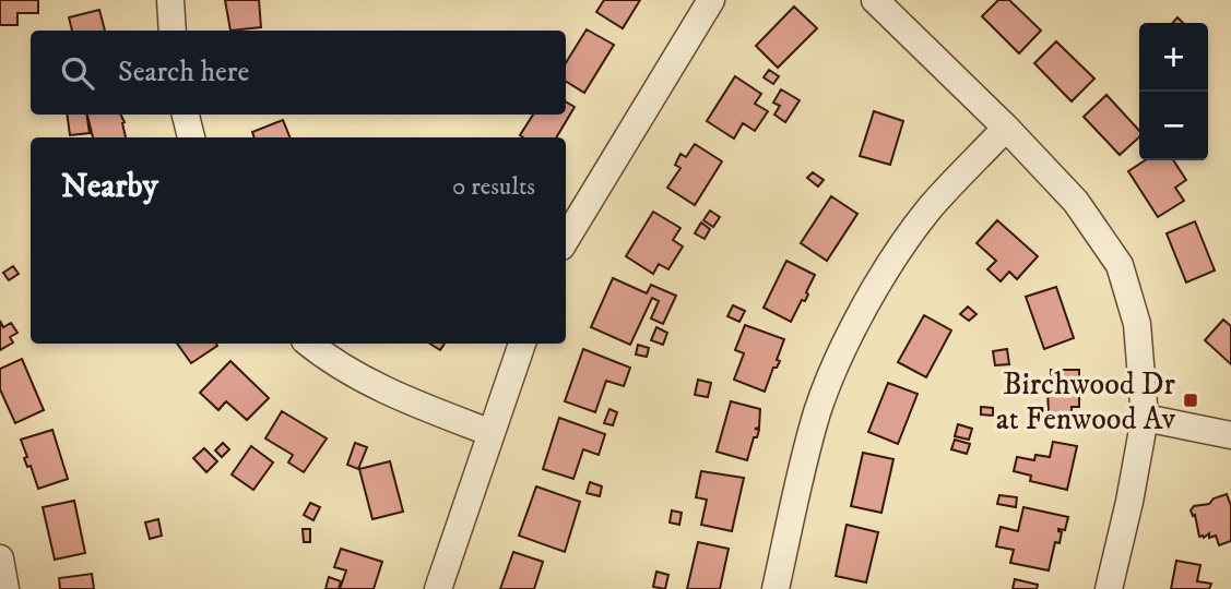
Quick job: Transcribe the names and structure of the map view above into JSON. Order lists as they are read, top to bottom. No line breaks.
{"places":{"transit":["Birchwood Dr at Fenwood Av"]},"page":{"map_buttons":["+","−"],"search":"Search here","heading":["Nearby","0 results"]}}
